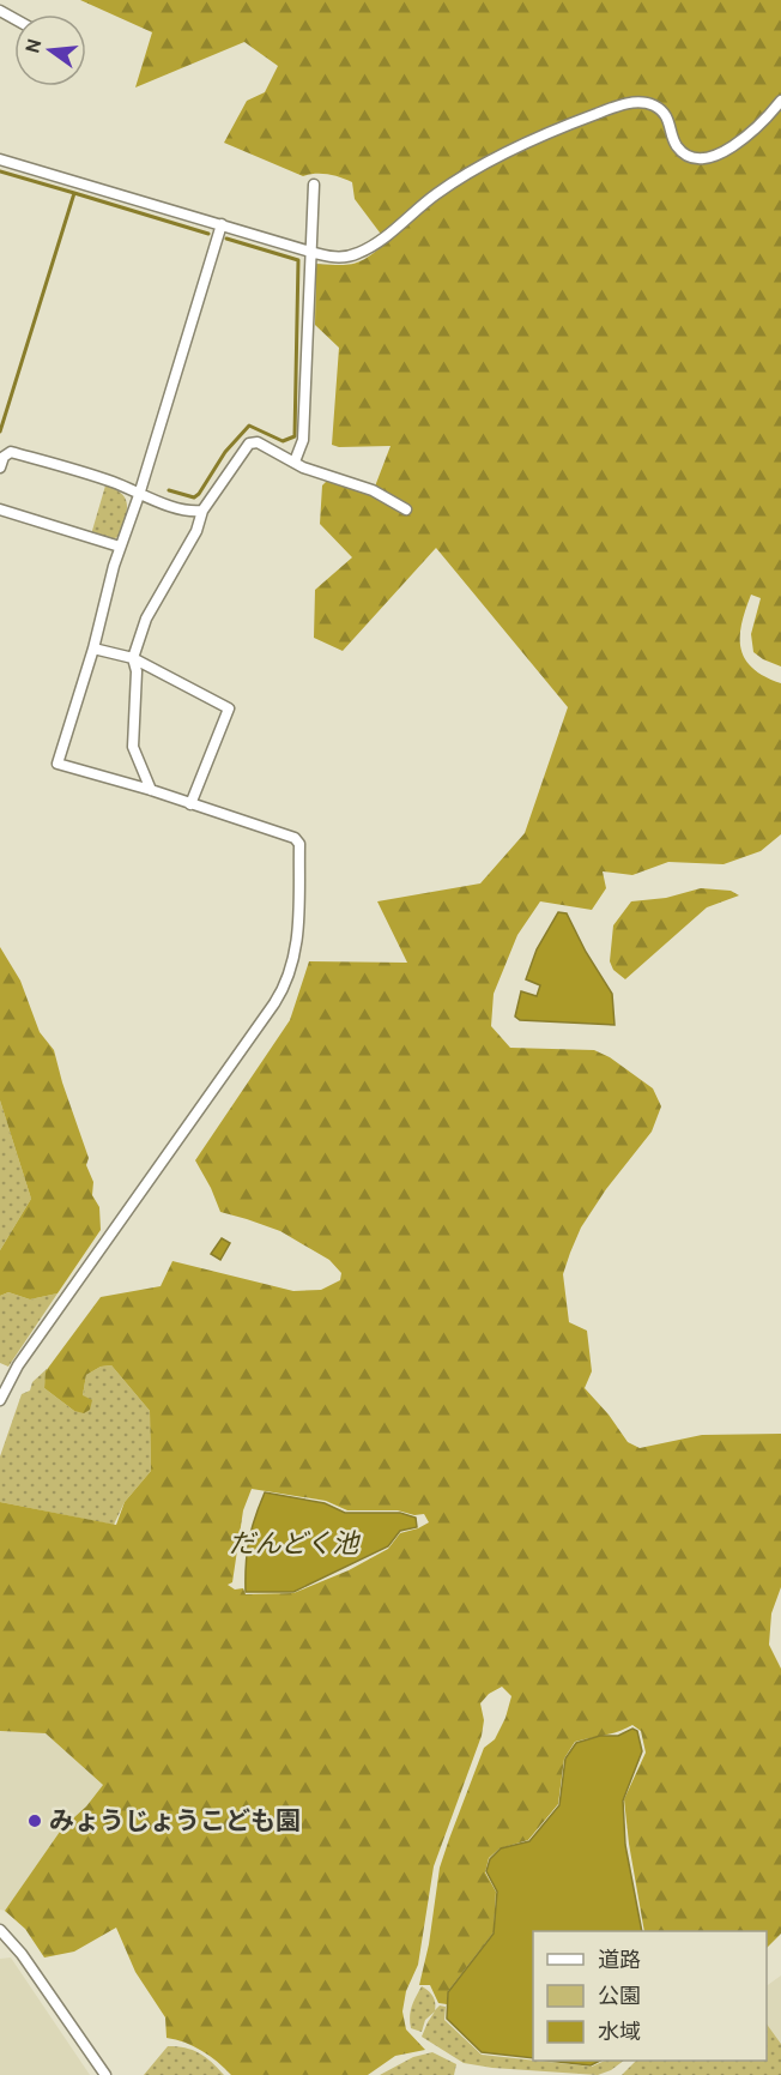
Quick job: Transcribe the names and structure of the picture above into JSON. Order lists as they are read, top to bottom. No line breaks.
{"water":["だんどく池"],"places":["みょうじょうこども園"],"legend":["道路","公園","水域"],"north":"left"}
